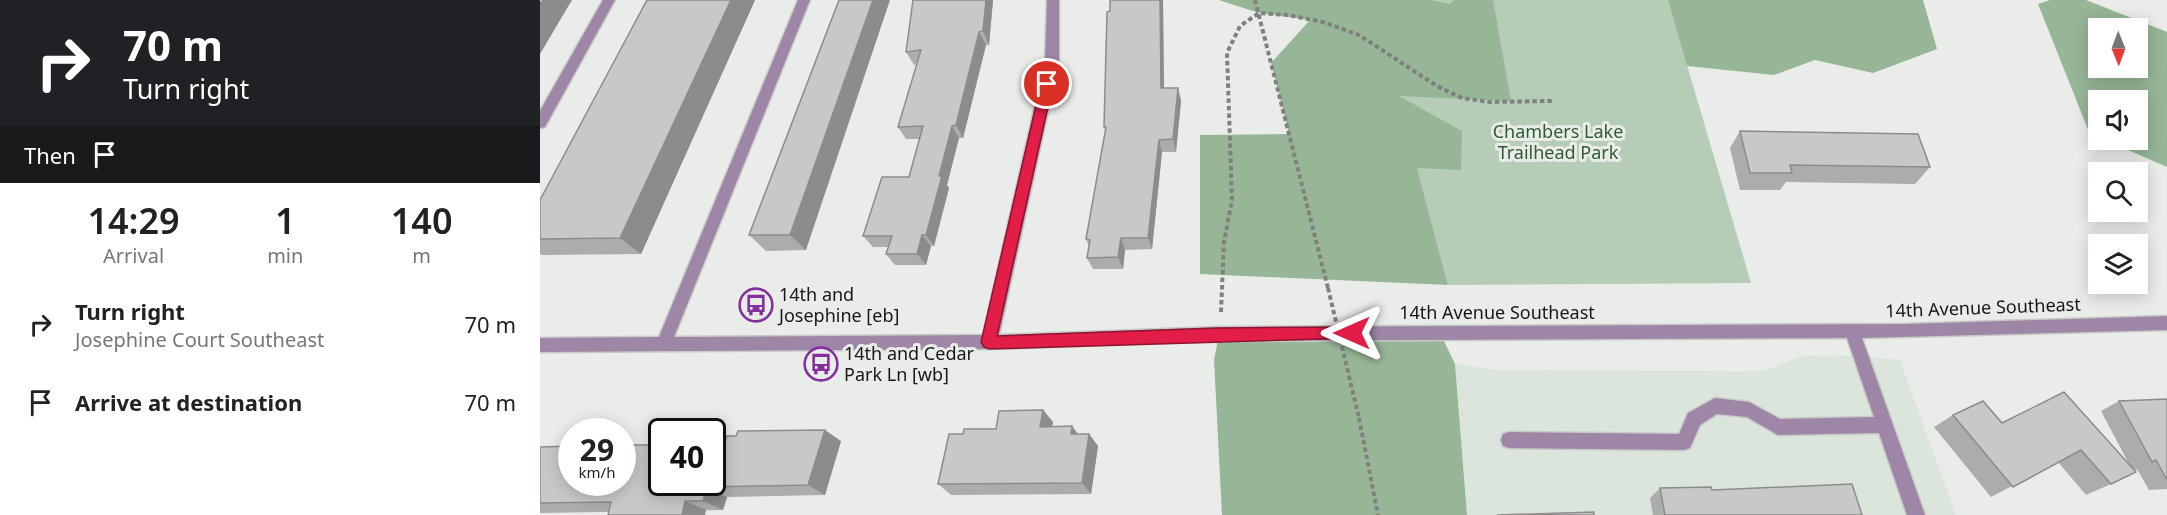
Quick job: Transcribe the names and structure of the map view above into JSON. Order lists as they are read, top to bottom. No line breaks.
{"streets":{"street":["14th Avenue Southeast"]},"parks":["Chambers Lake Trailhead Park"],"places":{"bus stop":["14th and Josephine [eb]","14th and Cedar Park Ln [wb]"]},"north":"bottom","page":{"turn":["70 m","Turn right"],"then":"Then","eta":["14:29","Arrival","1","min","140","m"],"list":[{"name":"Turn right","note":"Josephine Court Southeast","value":"70 m"},{"name":"Arrive at destination","value":"70 m"}],"speed":"29 km/h","limit":"40"}}
